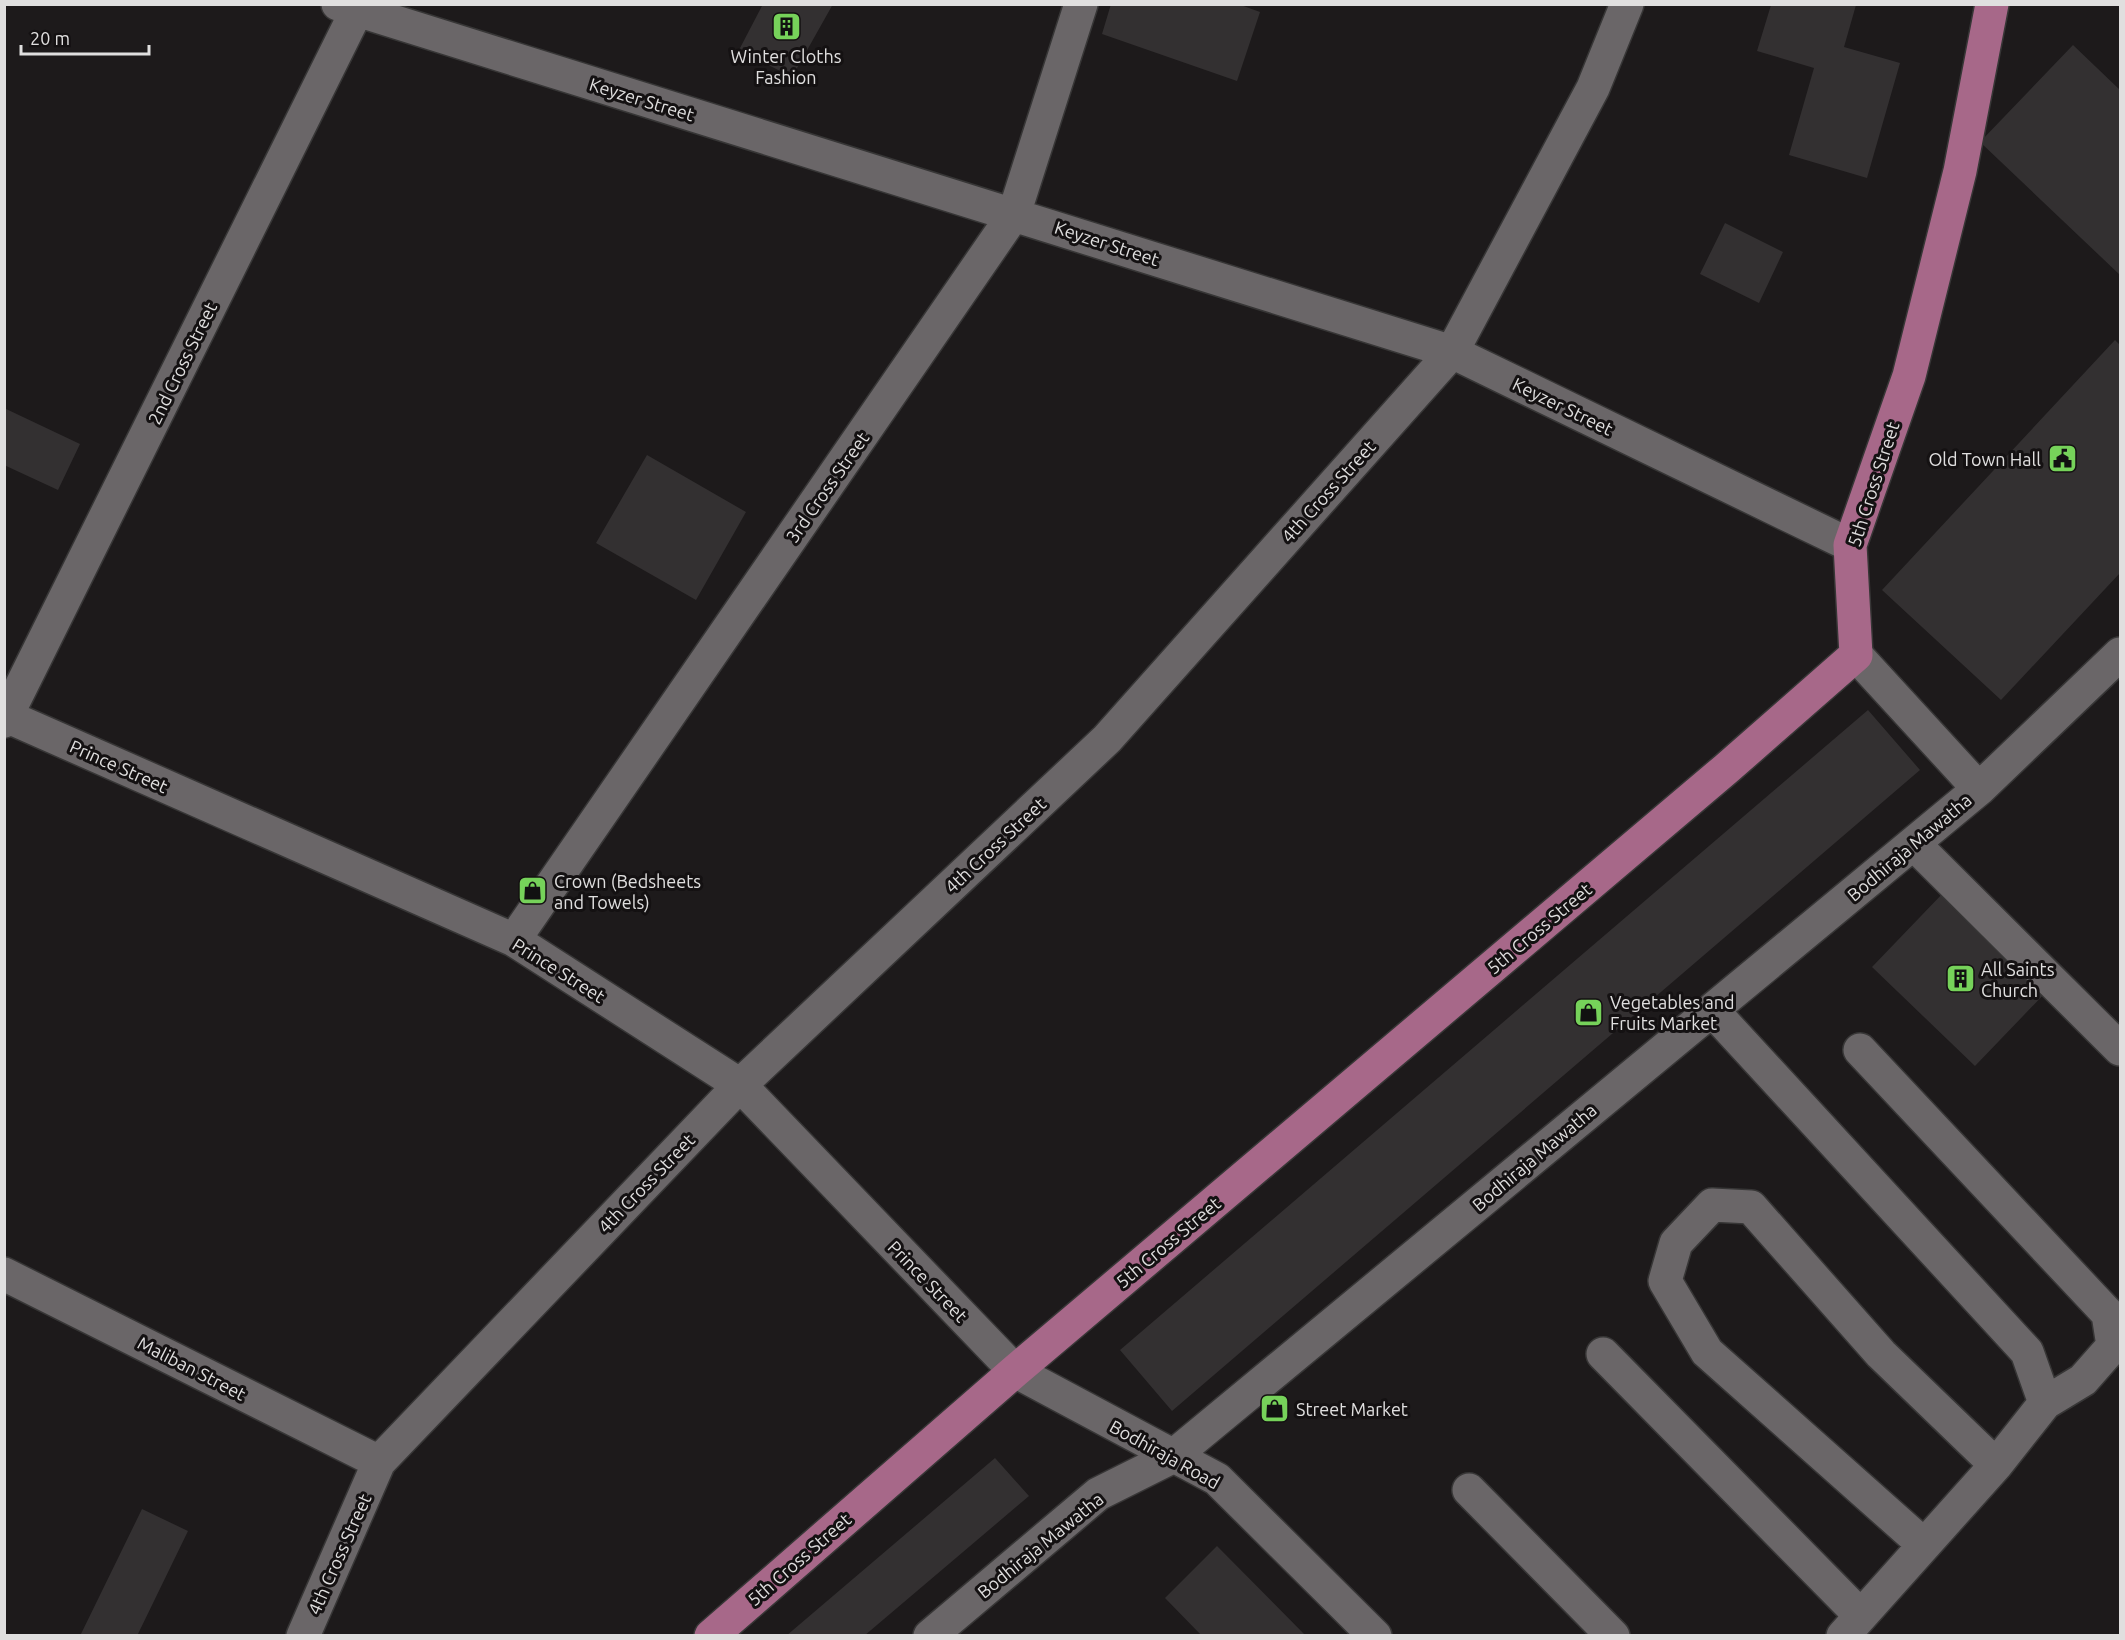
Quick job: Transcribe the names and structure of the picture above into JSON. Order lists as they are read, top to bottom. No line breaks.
{"streets":{"main road":["5th Cross Street"],"street":["Keyzer Street","2nd Cross Street","3rd Cross Street","4th Cross Street","Prince Street","Bodhiraja Mawatha","Maliban Street","Bodhiraja Road"]},"crossings":[["Keyzer Street","2nd Cross Street"],["Keyzer Street","5th Cross Street"],["Keyzer Street","3rd Cross Street"],["Keyzer Street","4th Cross Street"],["2nd Cross Street","Prince Street"],["5th Cross Street","Prince Street"],["5th Cross Street","Bodhiraja Road"],["3rd Cross Street","Prince Street"],["4th Cross Street","Prince Street"],["4th Cross Street","Maliban Street"],["Prince Street","Bodhiraja Road"],["Bodhiraja Mawatha","Bodhiraja Road"]],"places":{"building":["Winter Cloths Fashion","All Saints Church"],"public building":["Old Town Hall"],"shop":["Crown (Bedsheets and Towels)","Vegetables and Fruits Market","Street Market"]},"scale_bar":"20 m"}
